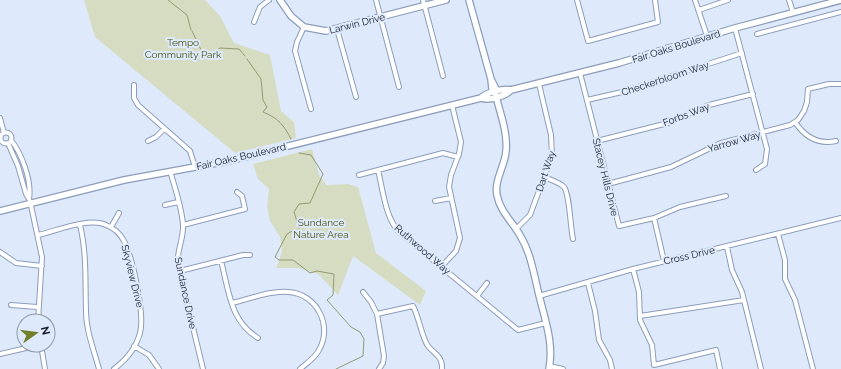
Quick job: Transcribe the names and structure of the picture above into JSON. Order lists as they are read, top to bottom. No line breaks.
{"streets":{"main road":["Larwin Drive","Fair Oaks Boulevard"],"street":["Checkerbloom Way","Forbs Way","Yarrow Way","Dart Way","Stacey Hills Drive","Ruthwood Way","Cross Drive","Skyview Drive","Sundance Drive"]},"crossings":[["Fair Oaks Boulevard","Dart Way"],["Fair Oaks Boulevard","Stacey Hills Drive"],["Fair Oaks Boulevard","Sundance Drive"],["Checkerbloom Way","Stacey Hills Drive"],["Forbs Way","Stacey Hills Drive"],["Yarrow Way","Stacey Hills Drive"]],"parks":["Tempo Community Park","Sundance Nature Area"],"north":"right"}
